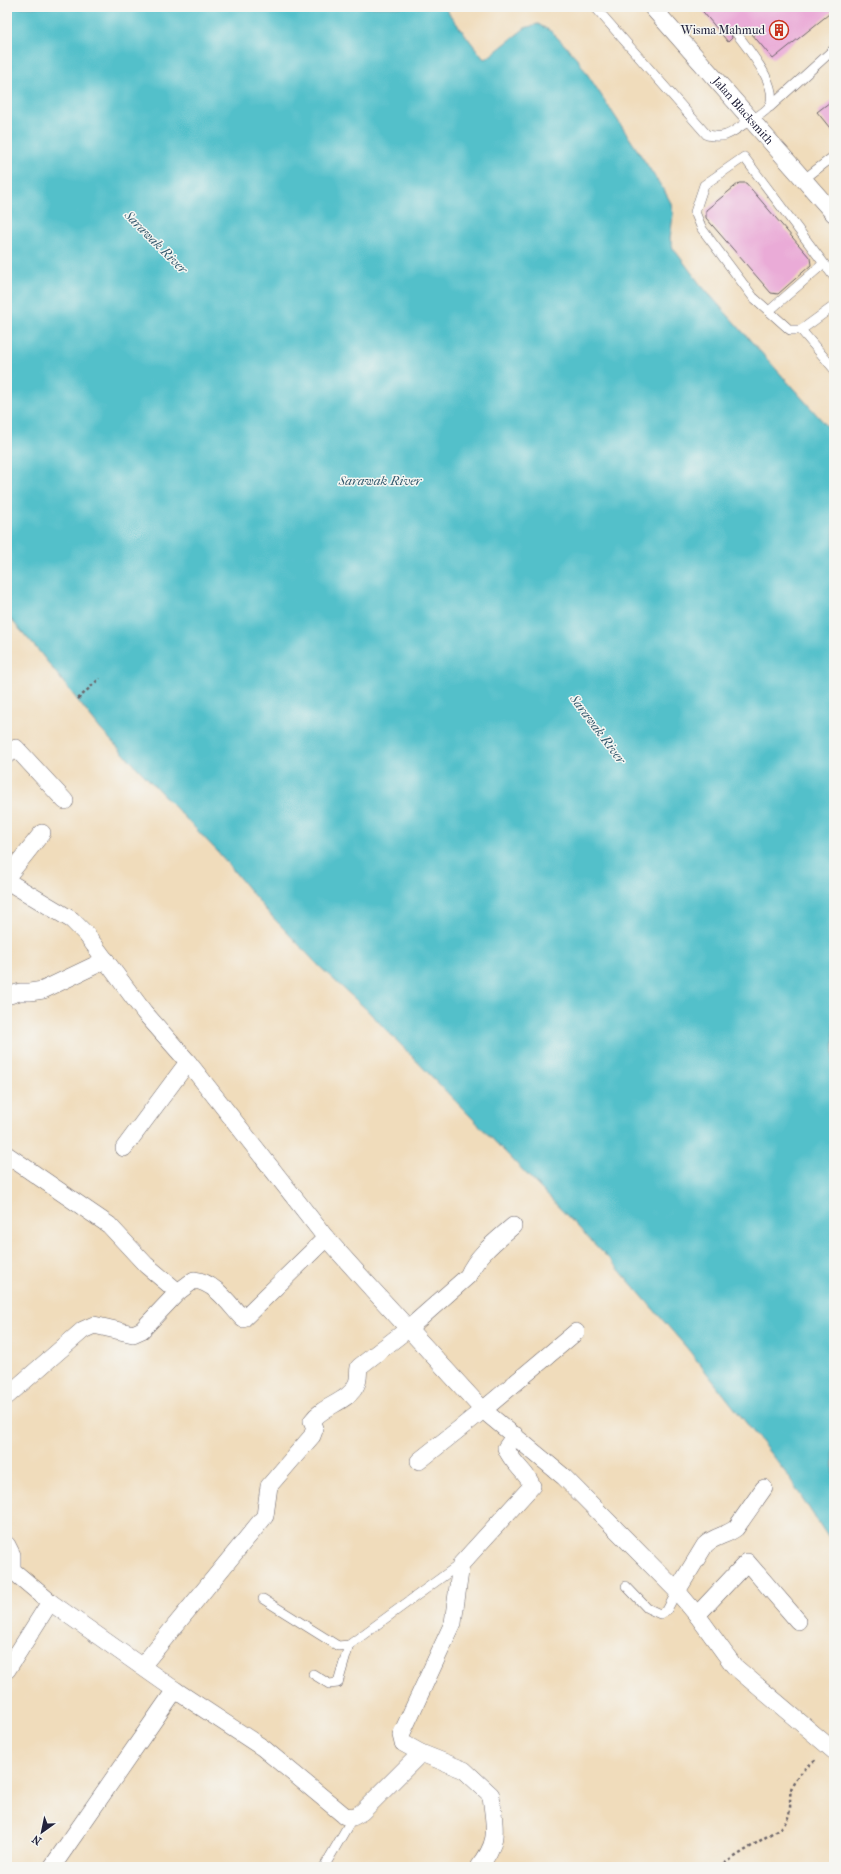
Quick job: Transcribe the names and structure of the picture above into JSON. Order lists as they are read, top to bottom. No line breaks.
{"streets":{"street":["Jalan Blacksmith"]},"water":["Sarawak River"],"places":{"building":["Wisma Mahmud"]},"north":"bottom left"}
